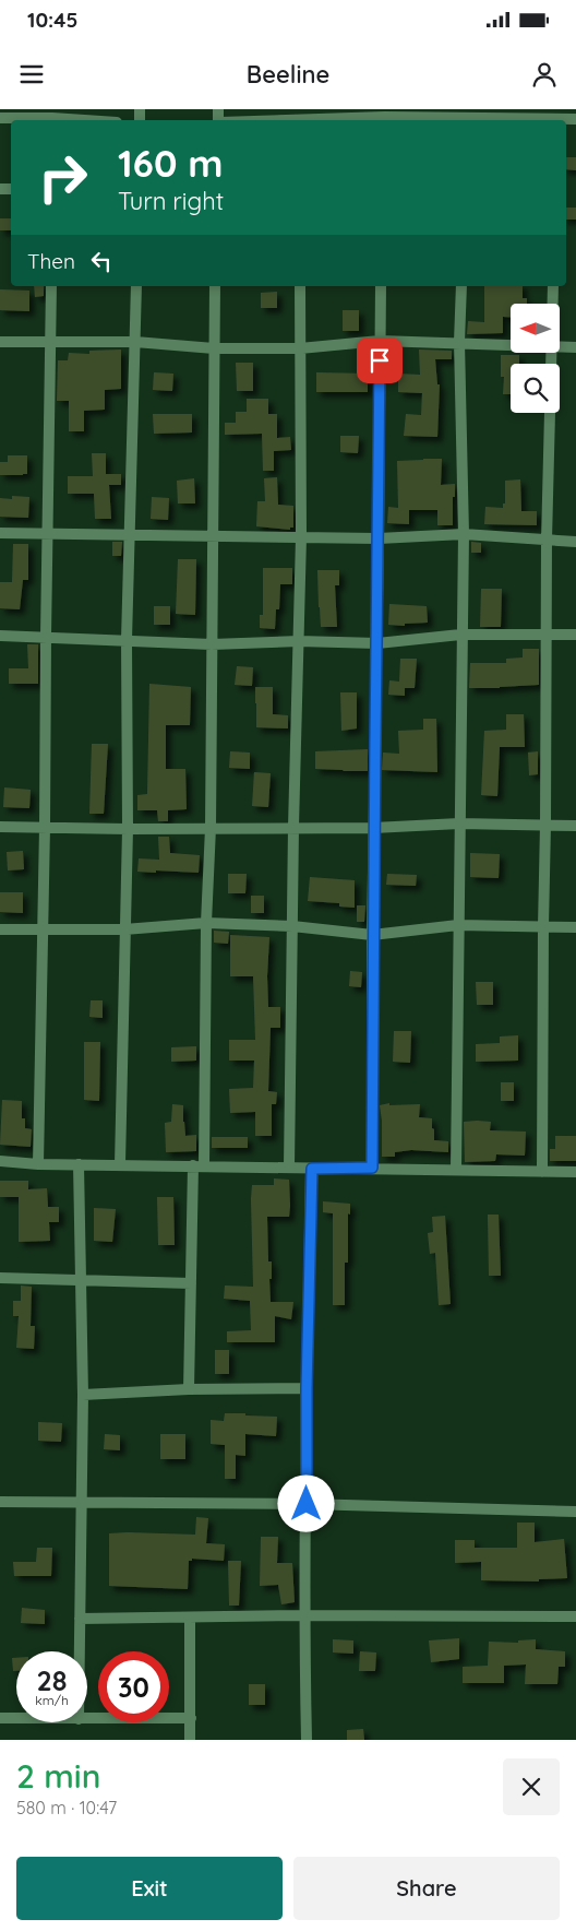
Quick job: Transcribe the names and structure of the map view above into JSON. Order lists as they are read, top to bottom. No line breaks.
{"north":"left","page":{"status":"10:45","header":"Beeline","turn":["160 m","Turn right"],"then":"Then","speed":"28 km/h","limit":"30","heading":["2 min","580 m · 10:47"],"buttons":["Exit","Share"]}}
